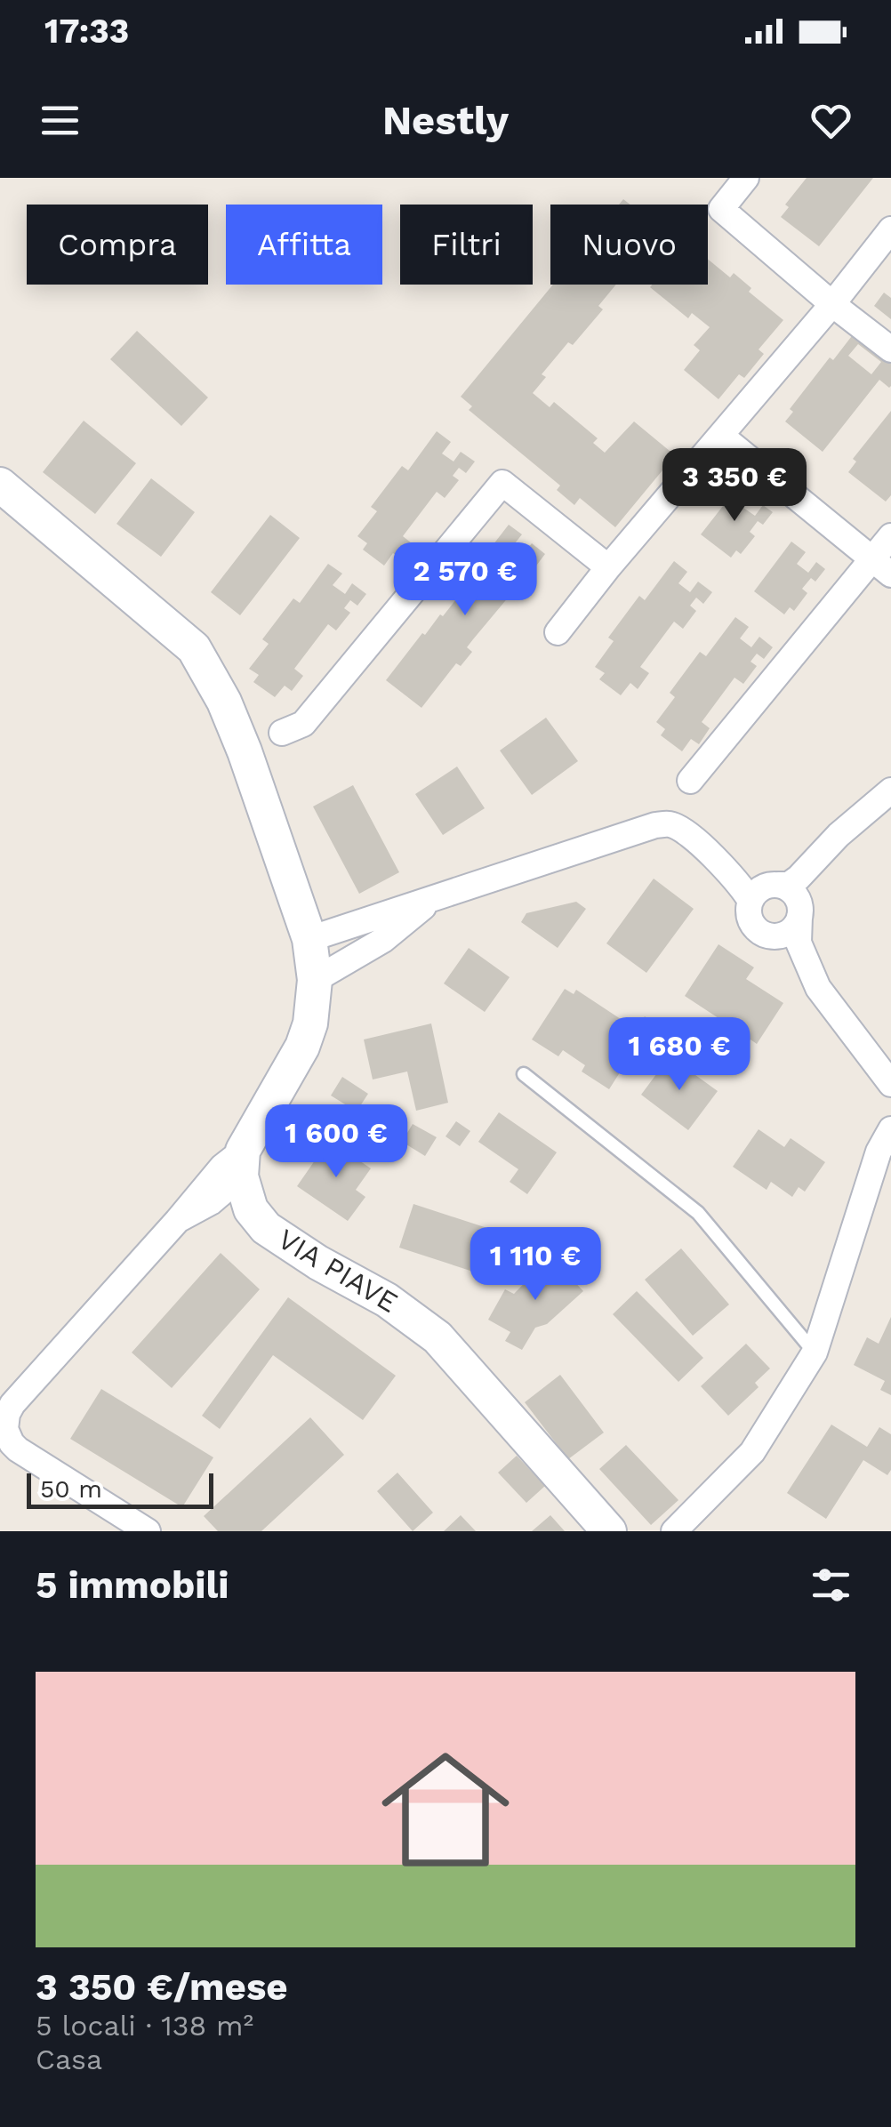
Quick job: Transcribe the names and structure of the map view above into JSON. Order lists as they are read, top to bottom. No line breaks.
{"streets":{"street":["VIA PIAVE"]},"scale_bar":"50 m","page":{"status":"17:33","header":"Nestly","chip":["Compra","Affitta","Filtri","Nuovo"],"price":["3 350 €","2 570 €","1 680 €","1 600 €","1 110 €"],"scale":"50 m","heading":"5 immobili","list":[{"name":"3 350 €/mese","note":"5 locali · 138 m² · Casa"}]}}
